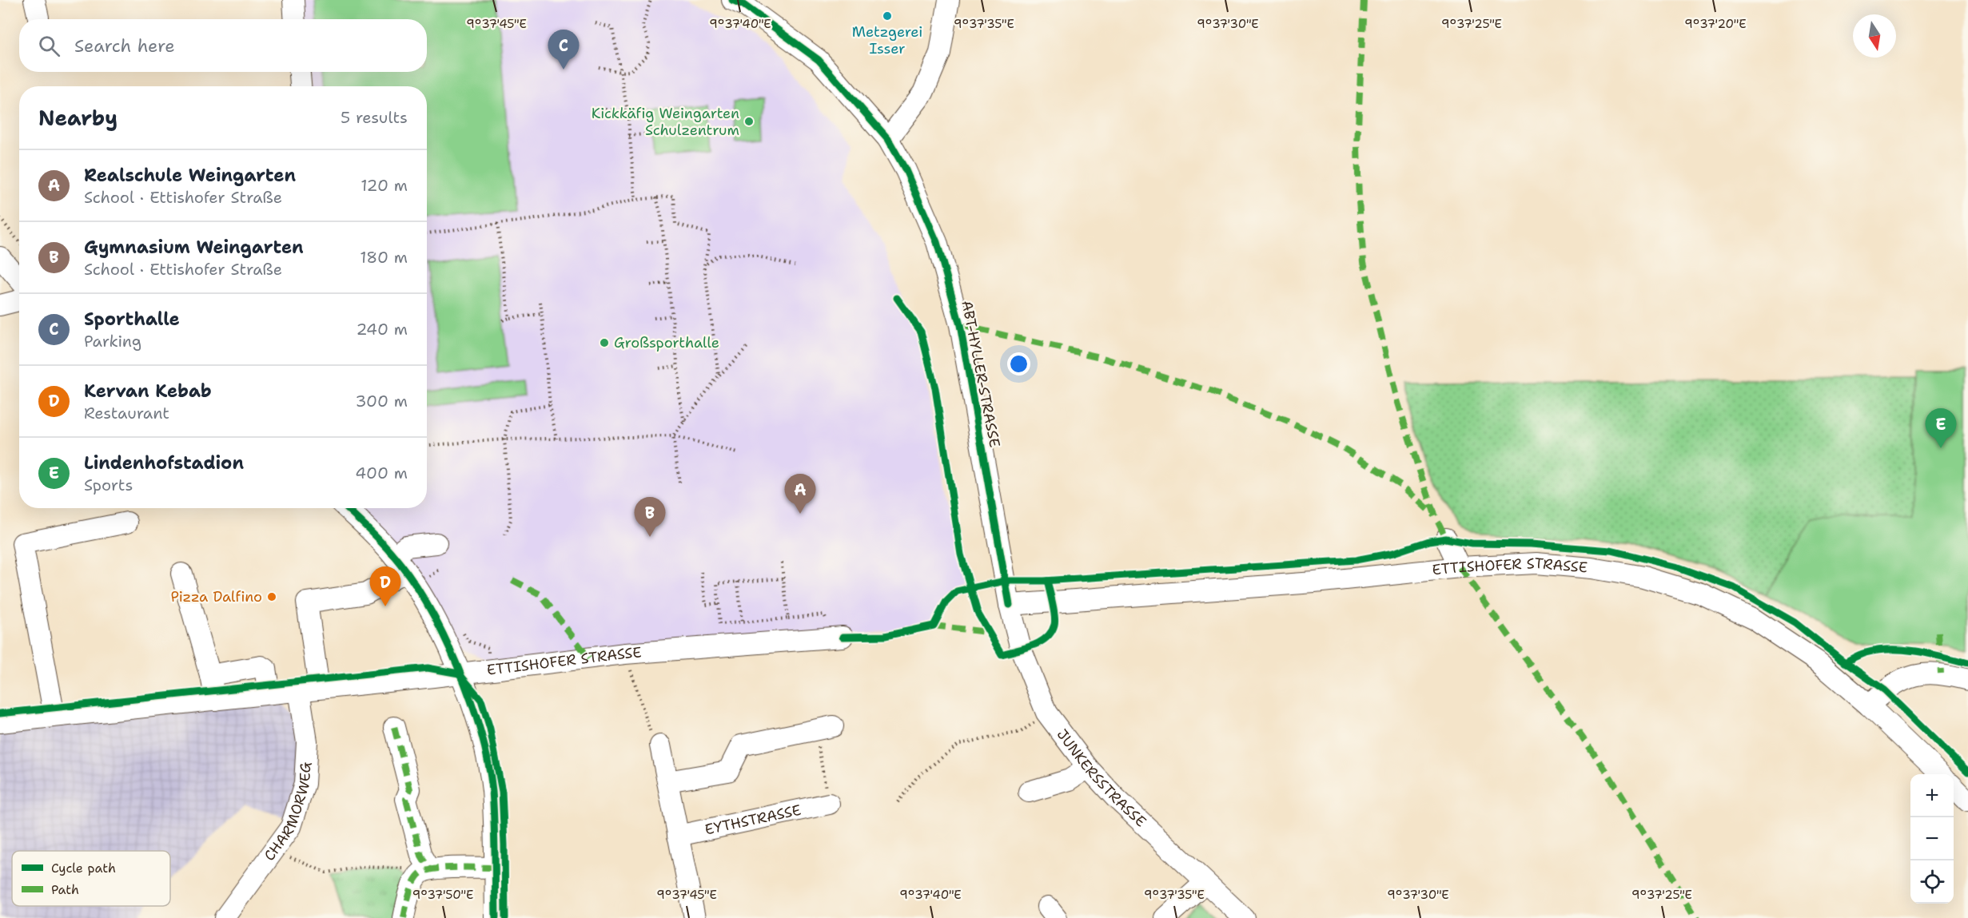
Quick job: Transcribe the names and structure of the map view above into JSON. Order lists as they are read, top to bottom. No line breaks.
{"streets":{"street":["ABT-HYLLER-STRASSE","ETTISHOFER STRASSE","JUNKERSSTRASSE","CHARMORWEG","EYTHSTRASSE"]},"crossings":[["ABT-HYLLER-STRASSE","ETTISHOFER STRASSE"],["ABT-HYLLER-STRASSE","JUNKERSSTRASSE"],["ETTISHOFER STRASSE","JUNKERSSTRASSE"],["ETTISHOFER STRASSE","CHARMORWEG"]],"places":["Metzgerei Isser","Kickkäfig Weingarten Schulzentrum","Großsporthalle","Pizza Dalfino"],"legend":["Cycle path","Path"],"north":"bottom","page":{"search":"Search here","pins":["C","E","A","B","D"],"heading":["Nearby","5 results"],"list":[{"mark":"A","name":"Realschule Weingarten","note":"School · Ettishofer Straße","value":"120 m"},{"mark":"B","name":"Gymnasium Weingarten","note":"School · Ettishofer Straße","value":"180 m"},{"mark":"C","name":"Sporthalle","note":"Parking","value":"240 m"},{"mark":"D","name":"Kervan Kebab","note":"Restaurant","value":"300 m"},{"mark":"E","name":"Lindenhofstadion","note":"Sports","value":"400 m"}],"map_buttons":["+","−"]},"coordinates":["9°37'45\"E","9°37'40\"E","9°37'35\"E","9°37'30\"E","9°37'25\"E","9°37'20\"E","9°37'50\"E"]}
